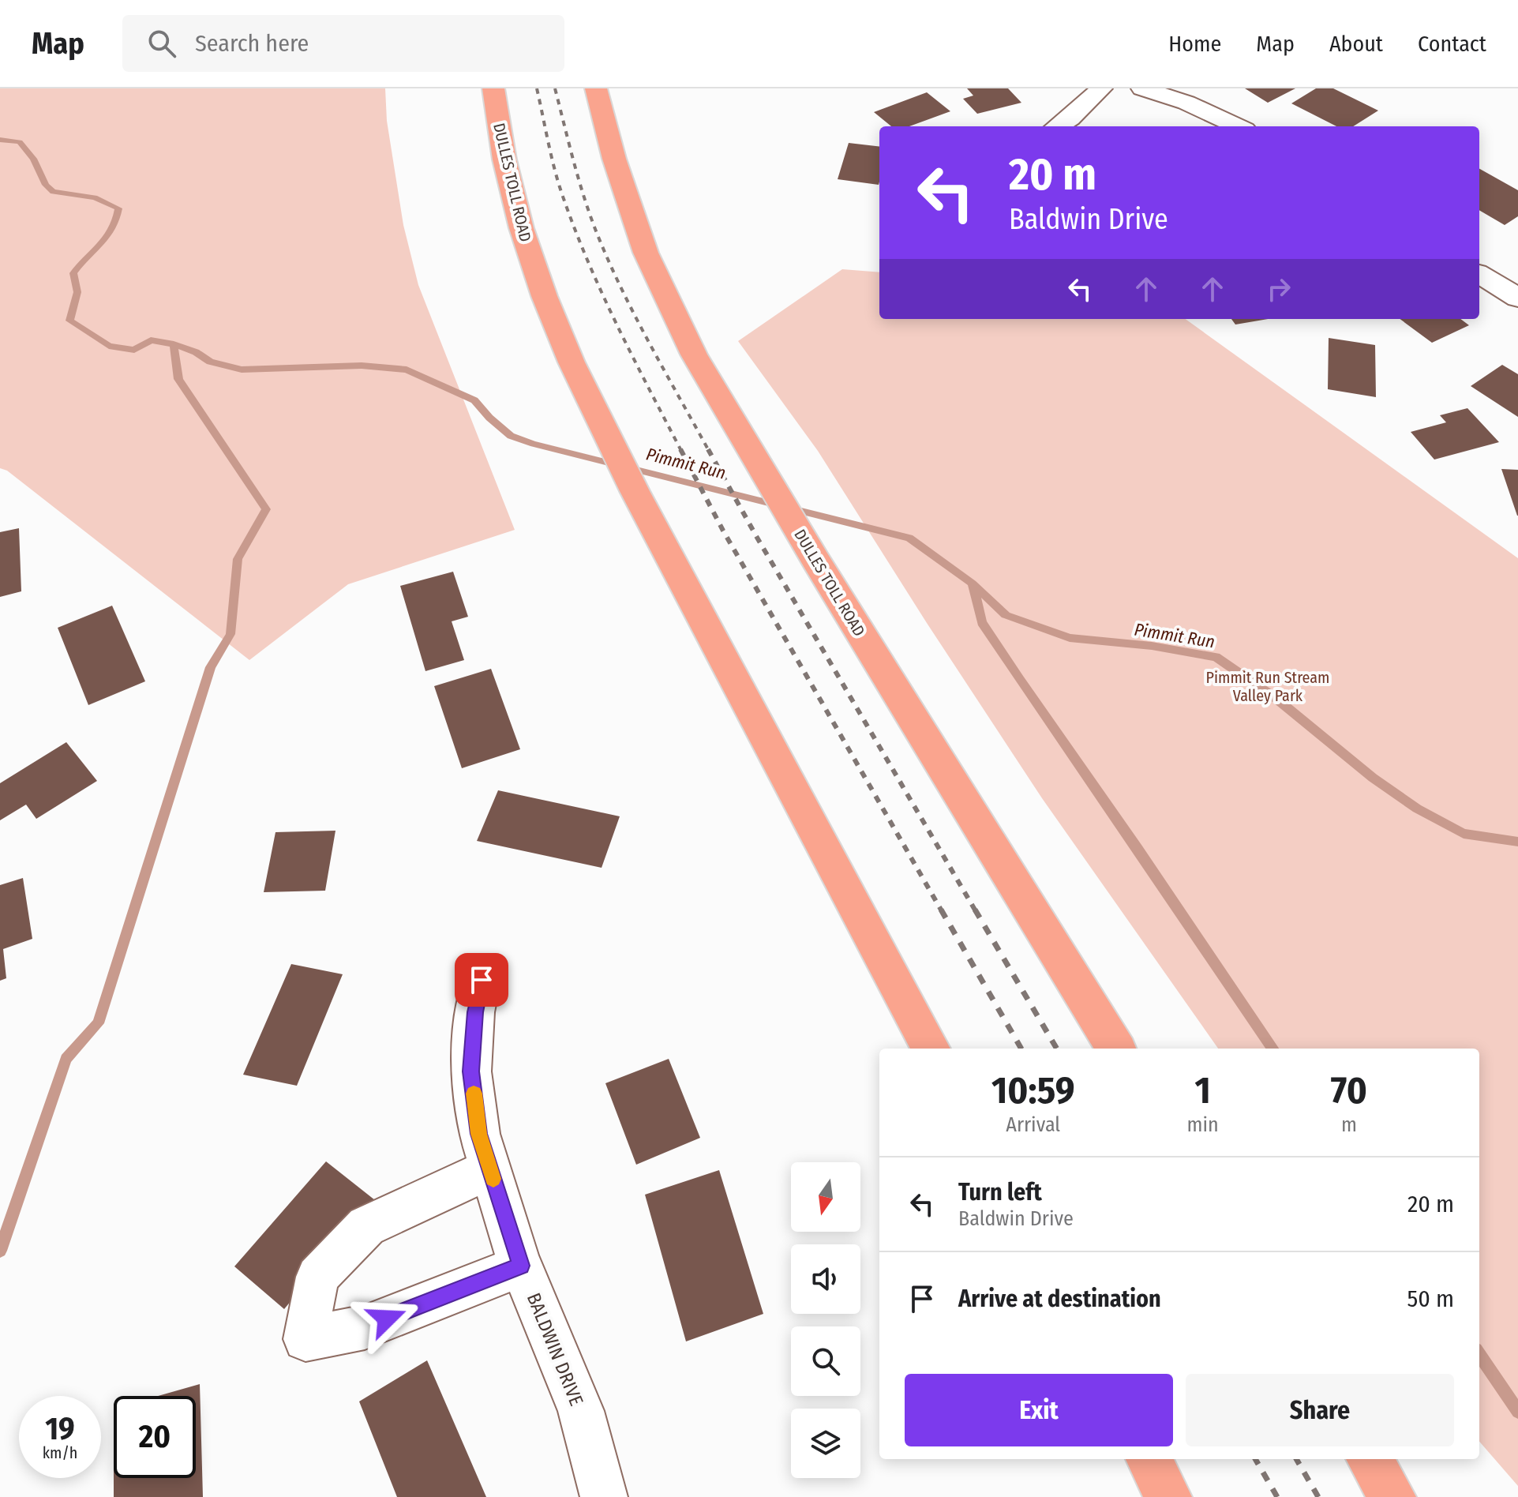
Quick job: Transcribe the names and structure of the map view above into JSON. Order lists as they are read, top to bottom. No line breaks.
{"streets":{"highway":["DULLES TOLL ROAD"],"street":["BALDWIN DRIVE"]},"water":["Pimmit Run"],"parks":["Pimmit Run Stream Valley Park"],"north":"bottom","page":{"header":"Map","search":"Search here","nav":["Home","Map","About","Contact"],"turn":["20 m","Baldwin Drive"],"eta":["10:59","Arrival","1","min","70","m"],"list":[{"name":"Turn left","note":"Baldwin Drive","value":"20 m"},{"name":"Arrive at destination","value":"50 m"}],"buttons":["Exit","Share"],"speed":"19 km/h","limit":"20"}}
